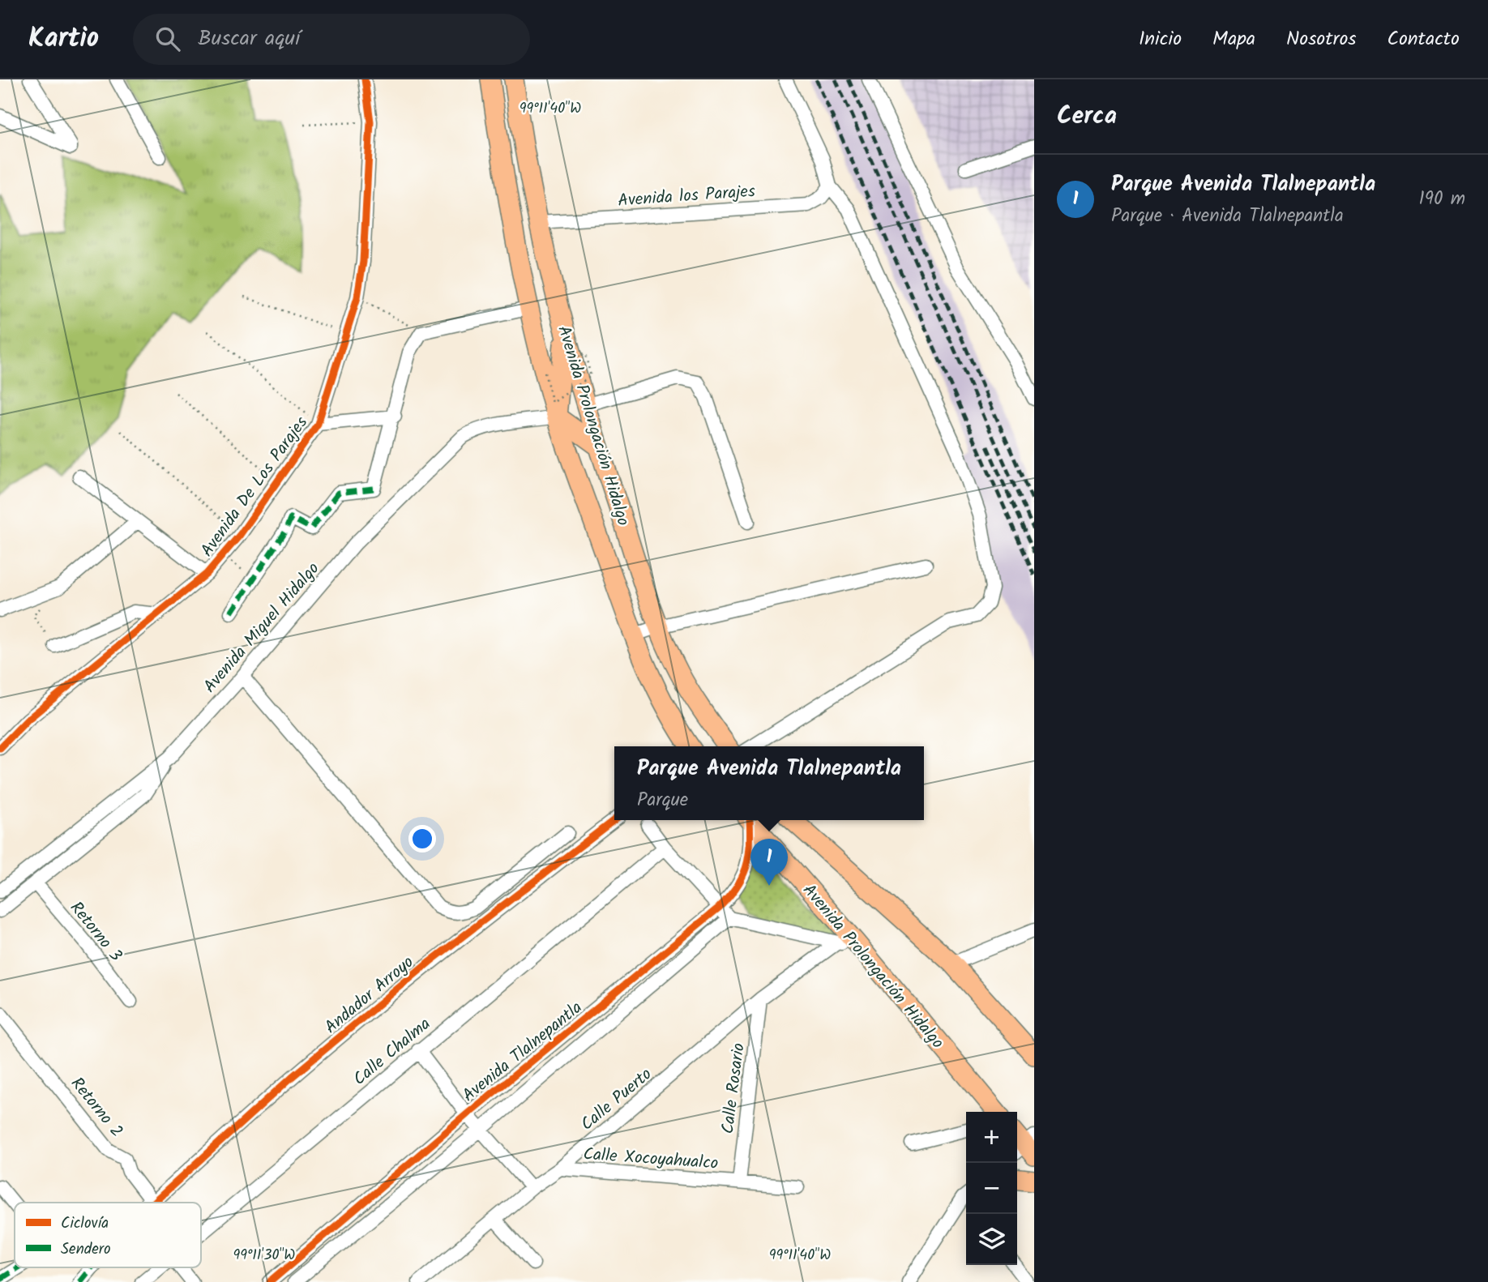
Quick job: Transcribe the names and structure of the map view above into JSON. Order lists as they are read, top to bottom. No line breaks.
{"streets":{"highway":["Avenida Prolongación Hidalgo"],"street":["Avenida los Parajes","Avenida De Los Parajes","Avenida Miguel Hidalgo","Retorno 3","Andador Arroyo","Calle Chalma","Avenida Tlalnepantla","Calle Rosario","Calle Puerto","Retorno 2","Calle Xocoyahualco"]},"crossings":[["Avenida los Parajes","Avenida Prolongación Hidalgo"],["Avenida Prolongación Hidalgo","Avenida Miguel Hidalgo"],["Calle Rosario","Calle Puerto"],["Calle Rosario","Calle Xocoyahualco"],["Calle Puerto","Calle Xocoyahualco"]],"legend":["Ciclovía","Sendero"],"page":{"header":"Kartio","search":"Buscar aquí","nav":["Inicio","Mapa","Nosotros","Contacto"],"heading":"Cerca","list":[{"mark":"1","name":"Parque Avenida Tlalnepantla","note":"Parque · Avenida Tlalnepantla","value":"190 m"}],"popup":["Parque Avenida Tlalnepantla","Parque"],"pins":"1","map_buttons":["+","−"]},"coordinates":["99°11'40\"W","99°11'30\"W"]}
